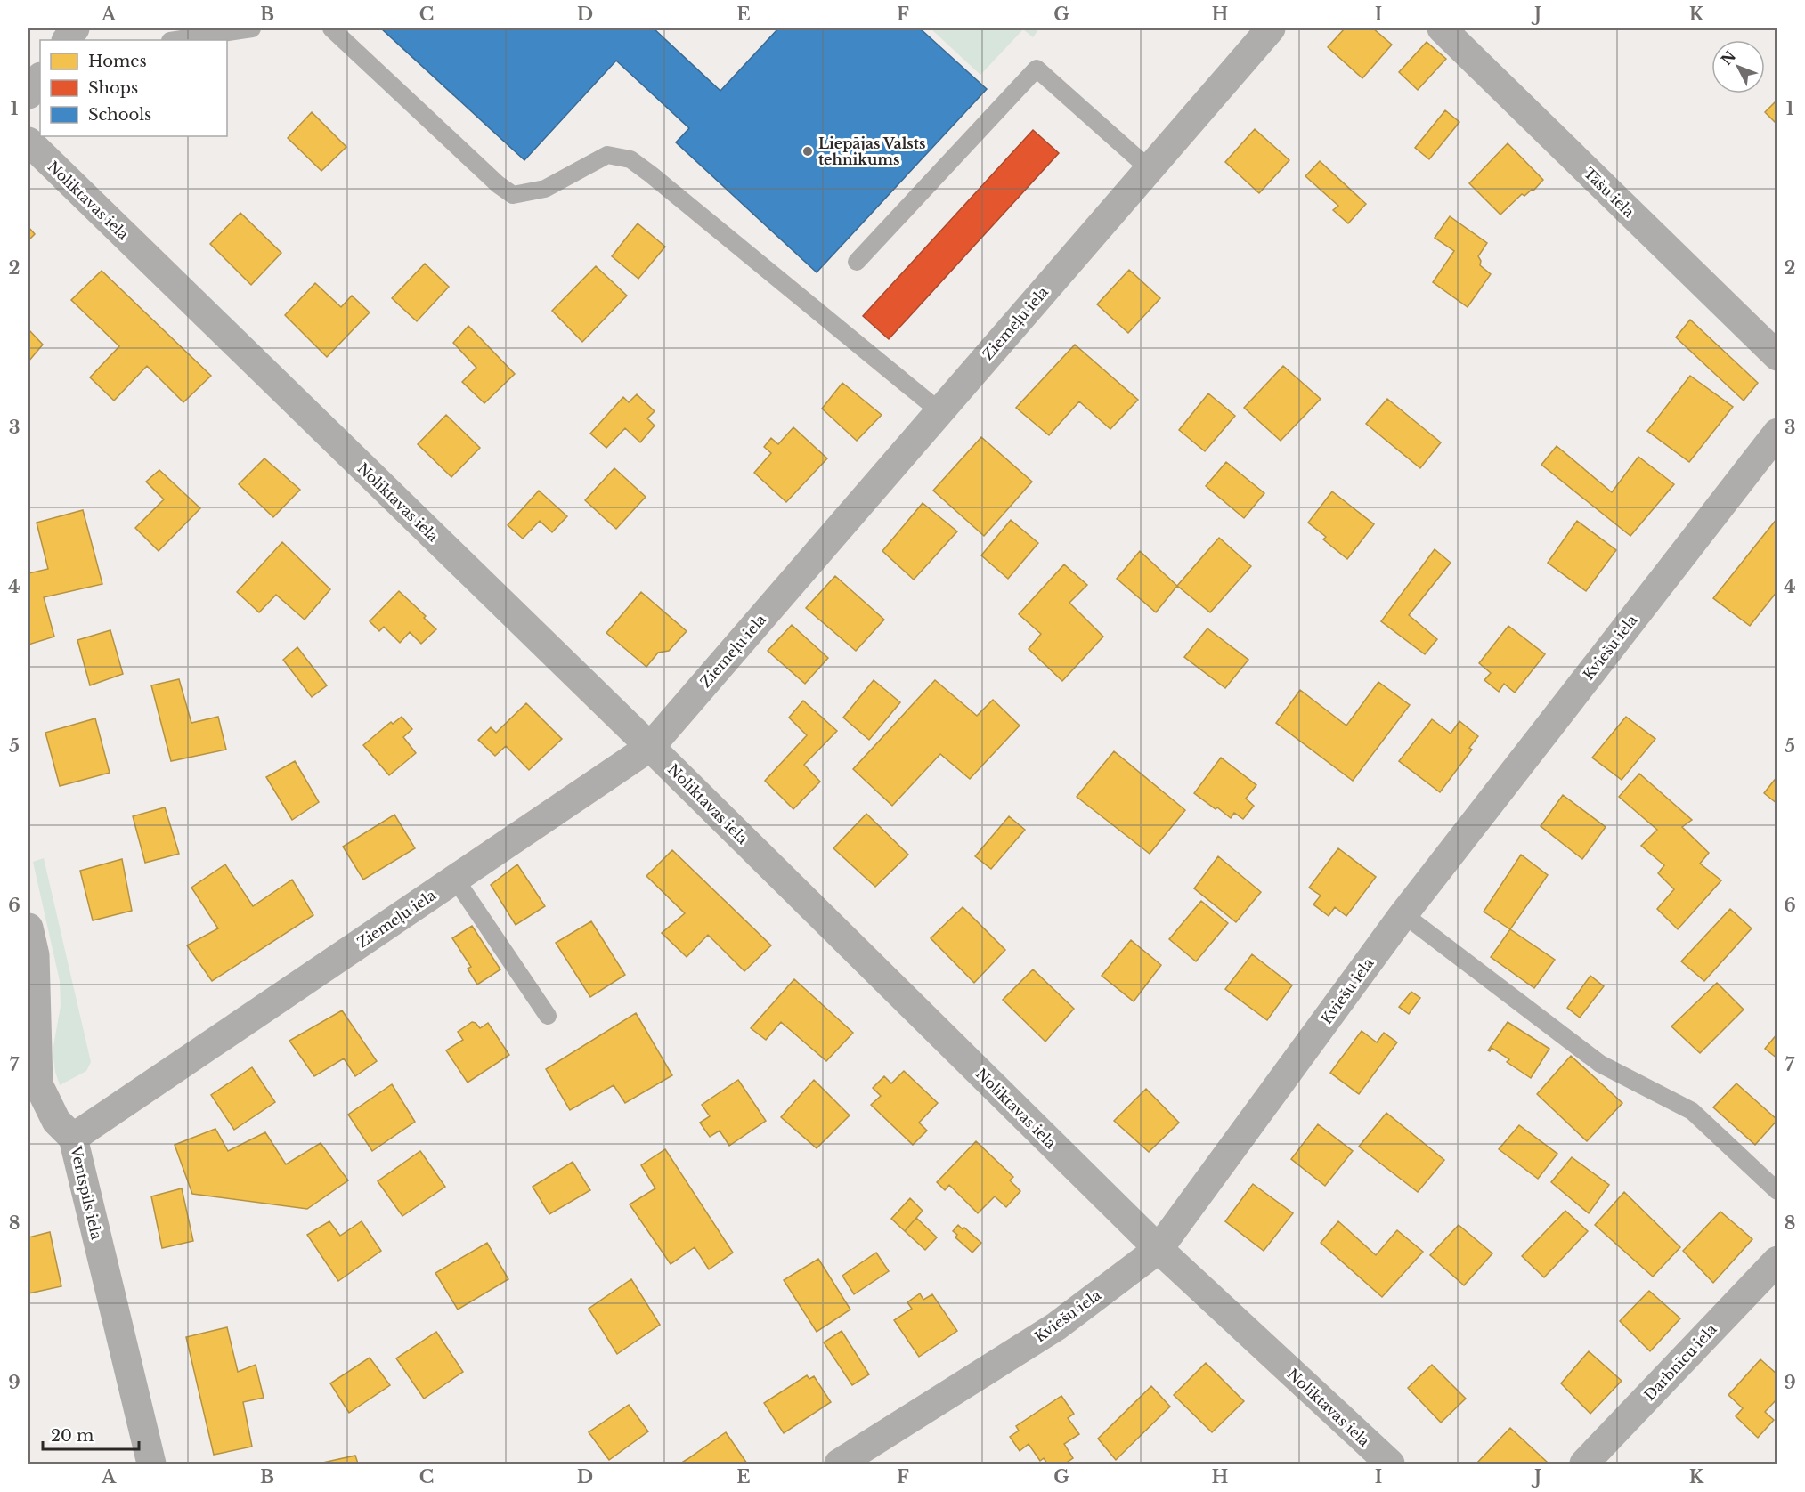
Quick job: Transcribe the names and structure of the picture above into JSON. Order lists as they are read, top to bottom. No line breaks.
{"streets":{"street":["Tāšu iela","Noliktavas iela","Ziemeļu iela","Kviešu iela","Ventspils iela","Darbnīcu iela"]},"crossings":[["Noliktavas iela","Ziemeļu iela"],["Noliktavas iela","Kviešu iela"],["Ziemeļu iela","Ventspils iela"]],"places":["Liepājas Valsts tehnikums"],"legend":["Homes","Shops","Schools"],"scale_bar":"20 m","north":"top left","grid":{"columns":["A","B","C","D","E","F","G","H","I","J","K"],"rows":["1","2","3","4","5","6","7","8","9"]}}
